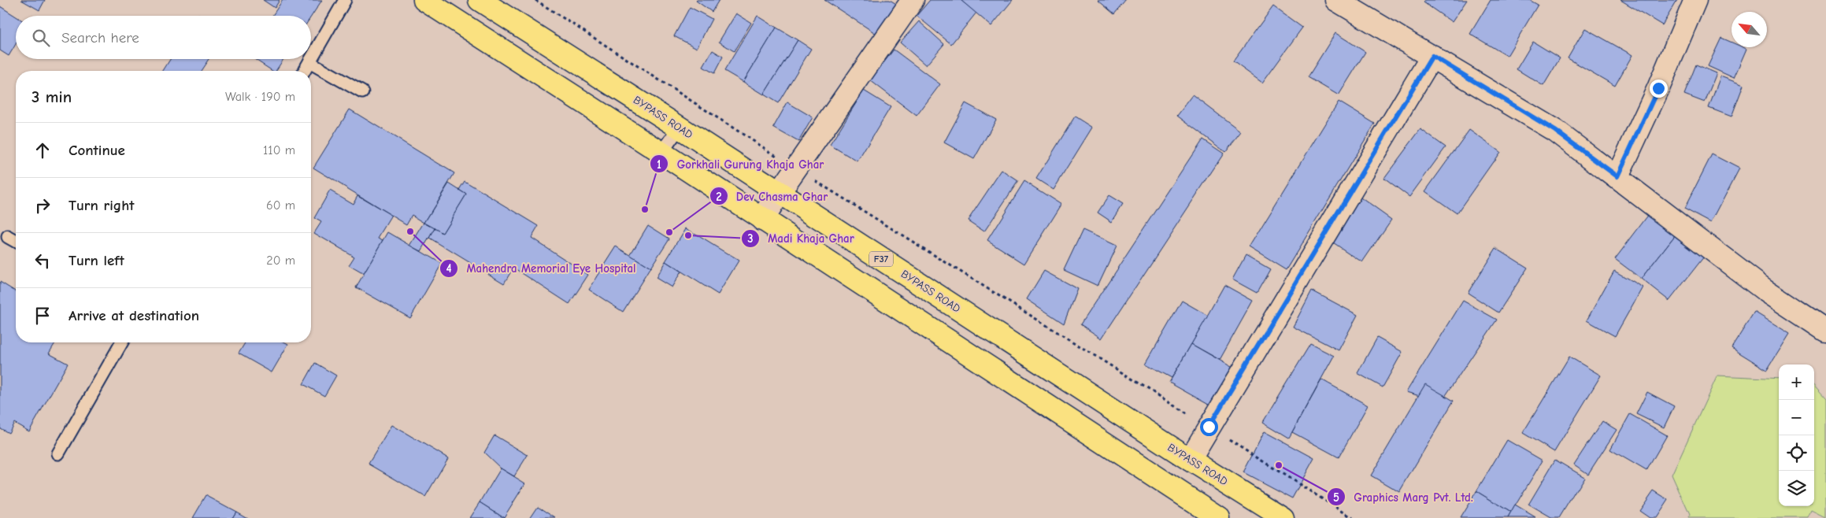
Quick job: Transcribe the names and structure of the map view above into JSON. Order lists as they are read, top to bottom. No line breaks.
{"streets":{"highway":["BYPASS ROAD","F37"]},"places":["Gorkhali Gurung Khaja Ghar","Mahendra Memorial Eye Hospital","Dev Chasma Ghar","Madi Khaja Ghar","Graphics Marg Pvt. Ltd."],"north":"top left","page":{"search":"Search here","heading":["3 min","Walk · 190 m"],"list":[["Continue","110 m"],["Turn right","60 m"],["Turn left","20 m"],"Arrive at destination"],"map_buttons":["+","−"]}}
